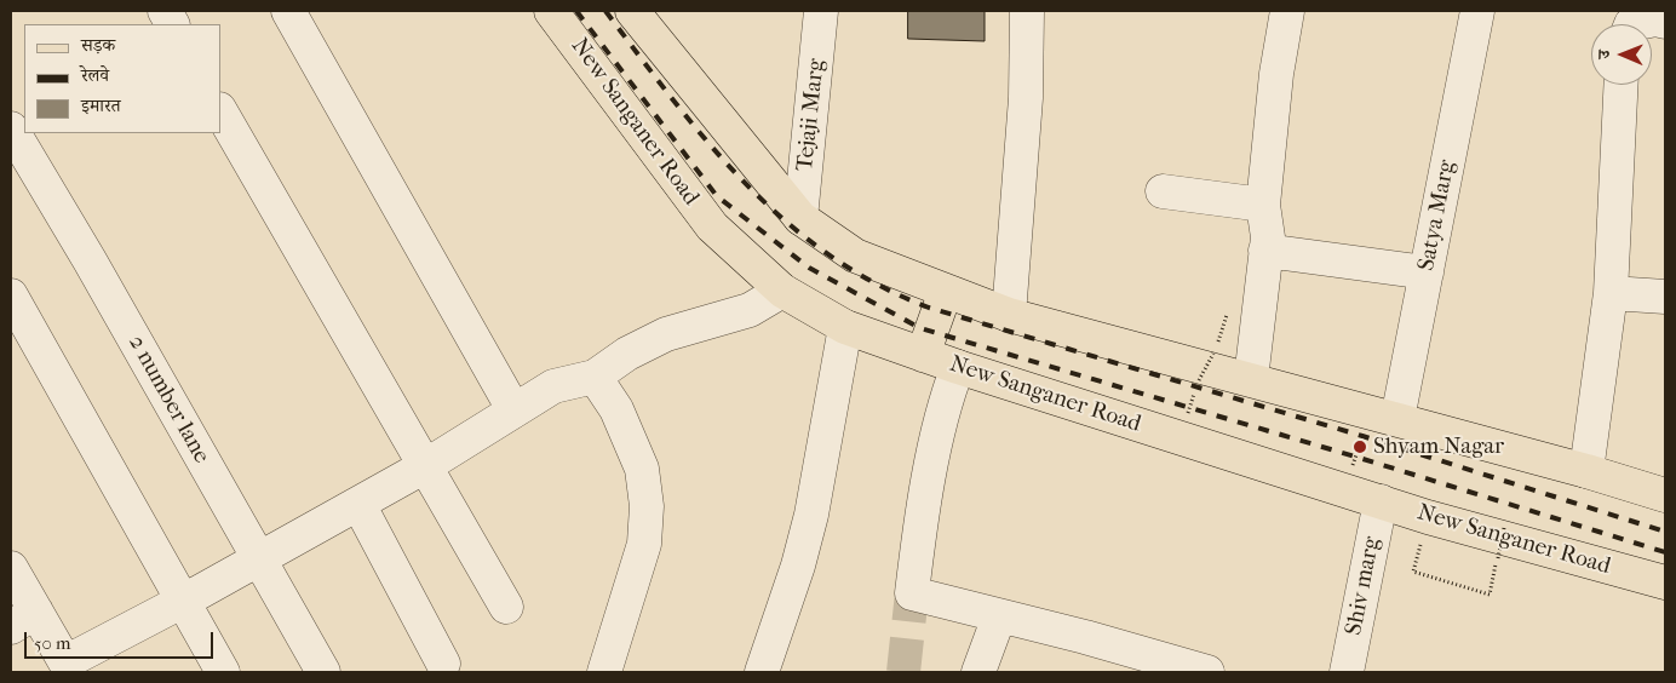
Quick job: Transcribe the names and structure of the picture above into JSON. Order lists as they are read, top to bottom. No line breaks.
{"streets":{"main road":["New Sanganer Road"],"street":["Tejaji Marg","Satya Marg","2 number lane","Shiv marg"]},"crossings":[["New Sanganer Road","Shiv marg"]],"places":["Shyam Nagar"],"legend":["सड़क","रेलवे","इमारत"],"scale_bar":"50 m","north":"left"}
